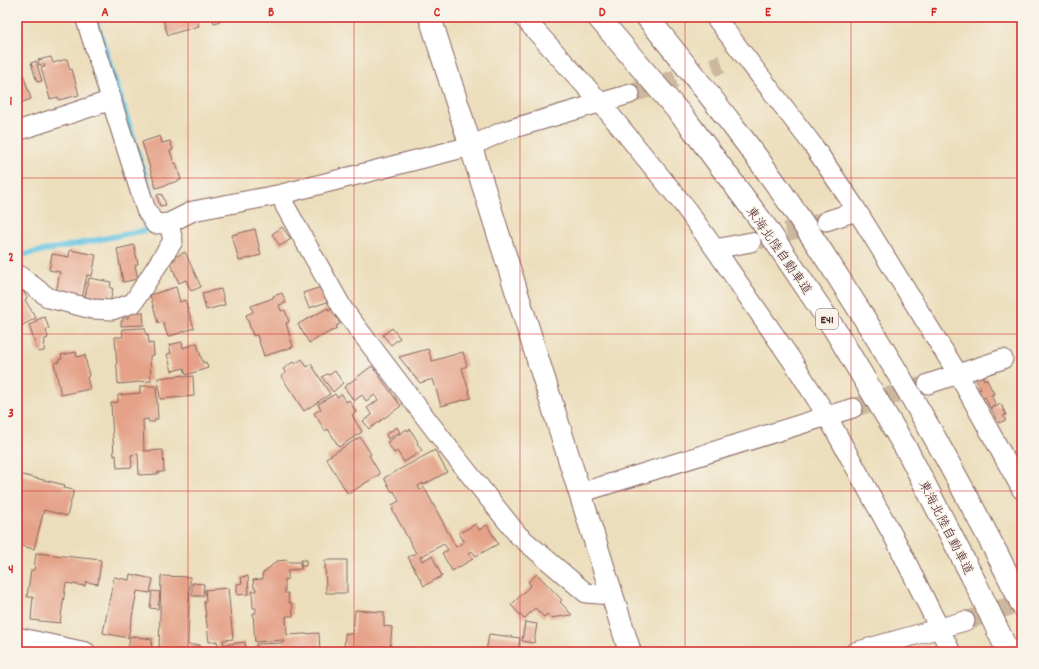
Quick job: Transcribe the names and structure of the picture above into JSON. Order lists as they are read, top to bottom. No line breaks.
{"streets":{"main road":["東海北陸自動車道","E41"]},"grid":{"columns":["A","B","C","D","E","F"],"rows":["1","2","3","4"]}}
